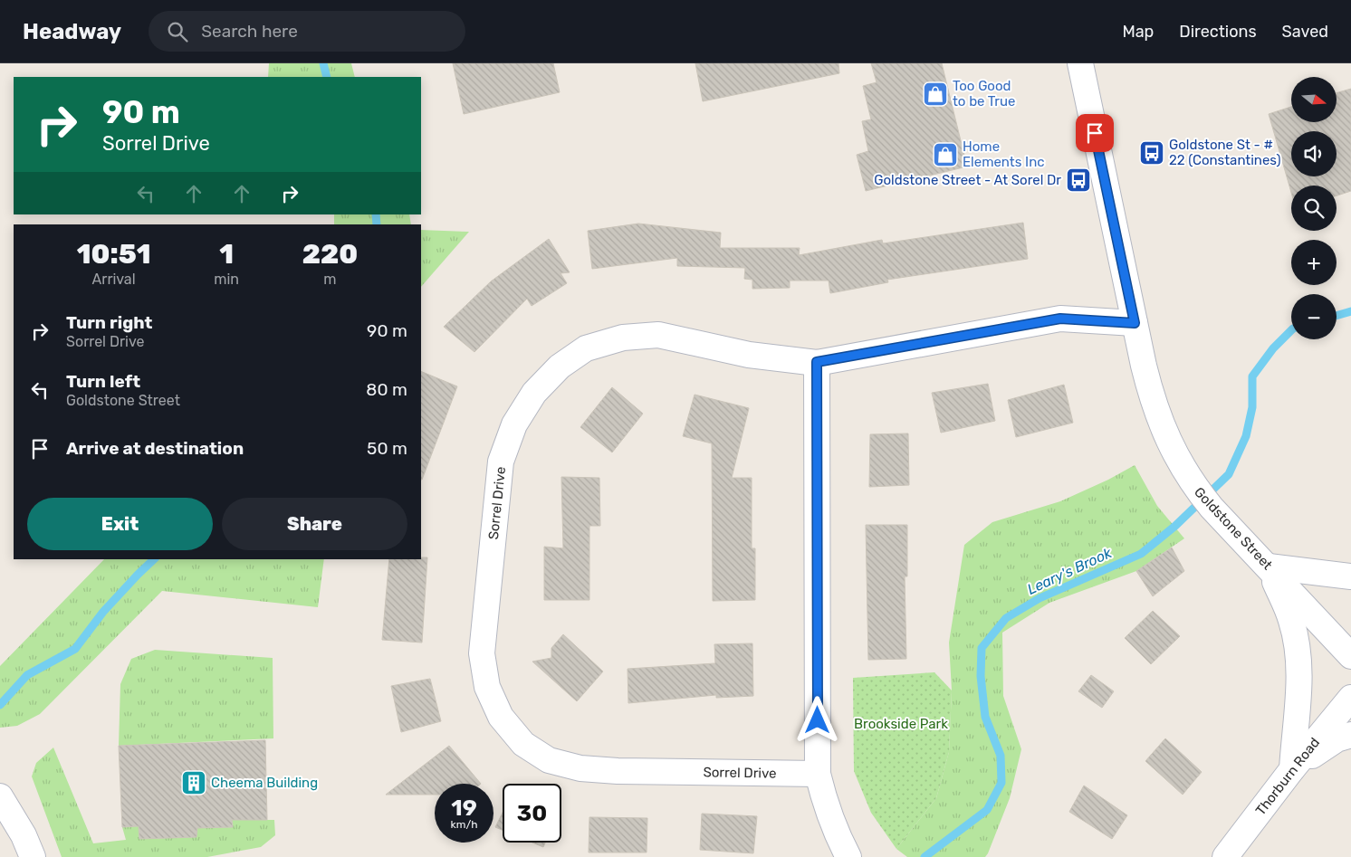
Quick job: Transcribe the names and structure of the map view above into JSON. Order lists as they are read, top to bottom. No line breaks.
{"streets":{"street":["Sorrel Drive","Goldstone Street","Thorburn Road"]},"crossings":[["Sorrel Drive","Goldstone Street"]],"water":["Leary's Brook"],"parks":["Brookside Park"],"places":{"shop":["Too Good to be True","Home Elements Inc"],"bus stop":["Goldstone St - # 22 (Constantines)","Goldstone Street - At Sorel Dr"],"building":["Cheema Building"]},"north":"right","page":{"header":"Headway","search":"Search here","nav":["Map","Directions","Saved"],"map_buttons":["+","−"],"turn":["90 m","Sorrel Drive"],"eta":["10:51","Arrival","1","min","220","m"],"list":[{"name":"Turn right","note":"Sorrel Drive","value":"90 m"},{"name":"Turn left","note":"Goldstone Street","value":"80 m"},{"name":"Arrive at destination","value":"50 m"}],"buttons":["Exit","Share"],"speed":"19 km/h","limit":"30"}}
